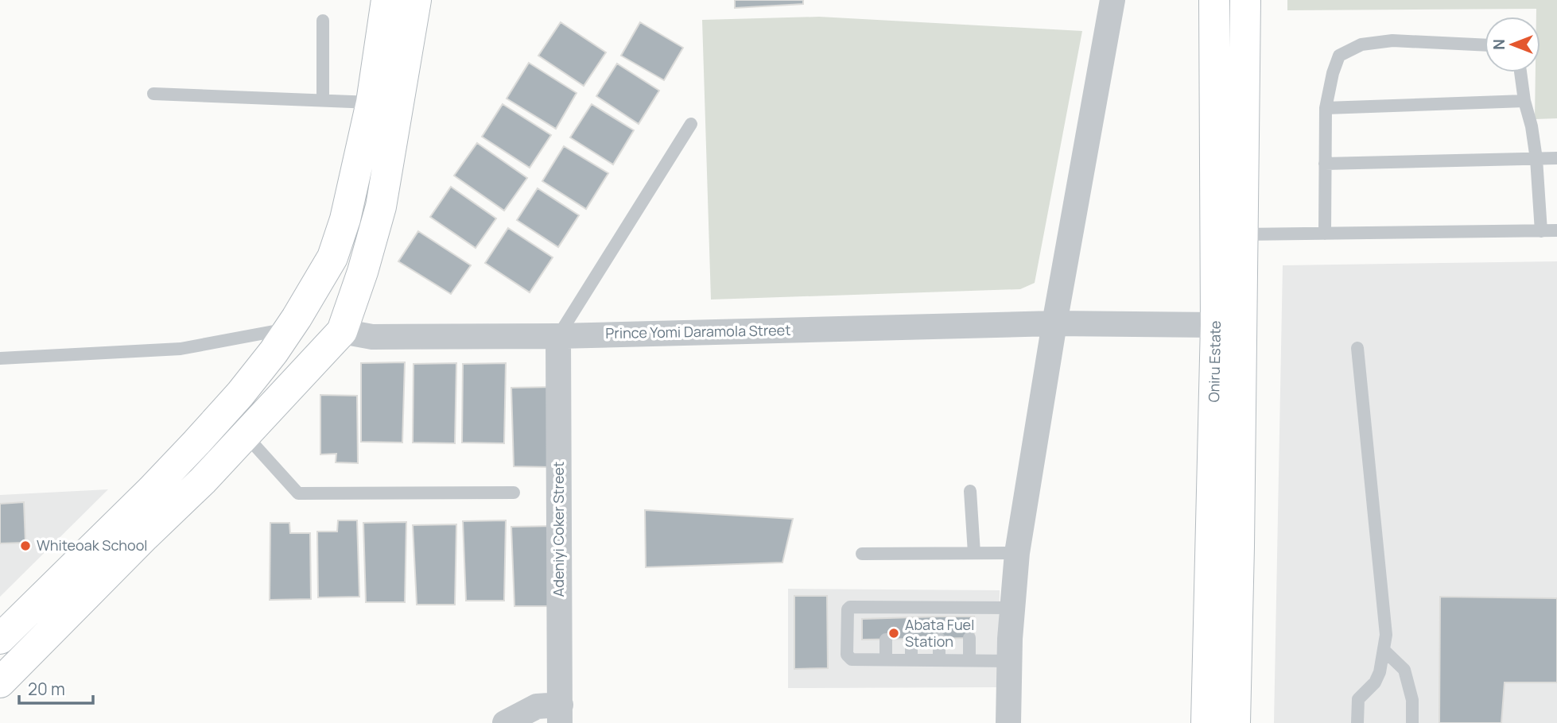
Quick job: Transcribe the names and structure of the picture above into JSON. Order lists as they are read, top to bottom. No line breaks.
{"streets":{"street":["Prince Yomi Daramola Street","Oniru Estate","Adeniyi Coker Street"]},"crossings":[["Prince Yomi Daramola Street","Oniru Estate"],["Prince Yomi Daramola Street","Adeniyi Coker Street"]],"places":["Whiteoak School","Abata Fuel Station"],"scale_bar":"20 m","north":"left"}
